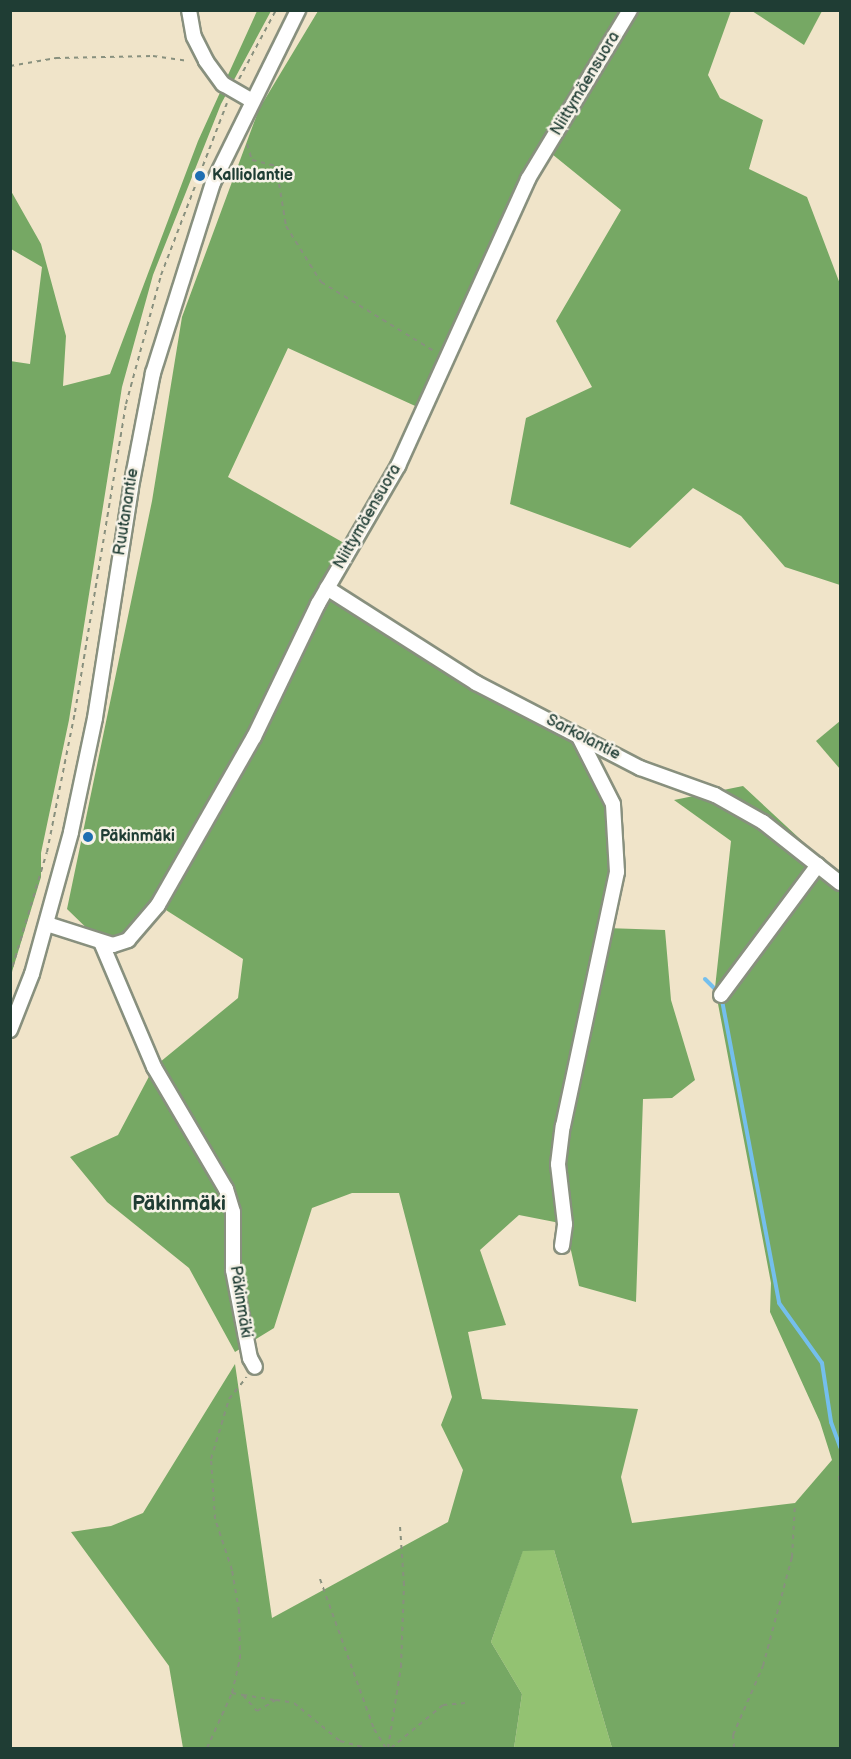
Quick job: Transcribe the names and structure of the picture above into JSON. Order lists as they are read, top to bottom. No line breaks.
{"streets":{"street":["Niittymäensuora","Ruutanantie","Sarkolantie","Päkinmäki"]},"crossings":[["Niittymäensuora","Ruutanantie"],["Niittymäensuora","Sarkolantie"],["Niittymäensuora","Päkinmäki"]],"districts":["Päkinmäki"],"places":["Kalliolantie","Päkinmäki"]}
